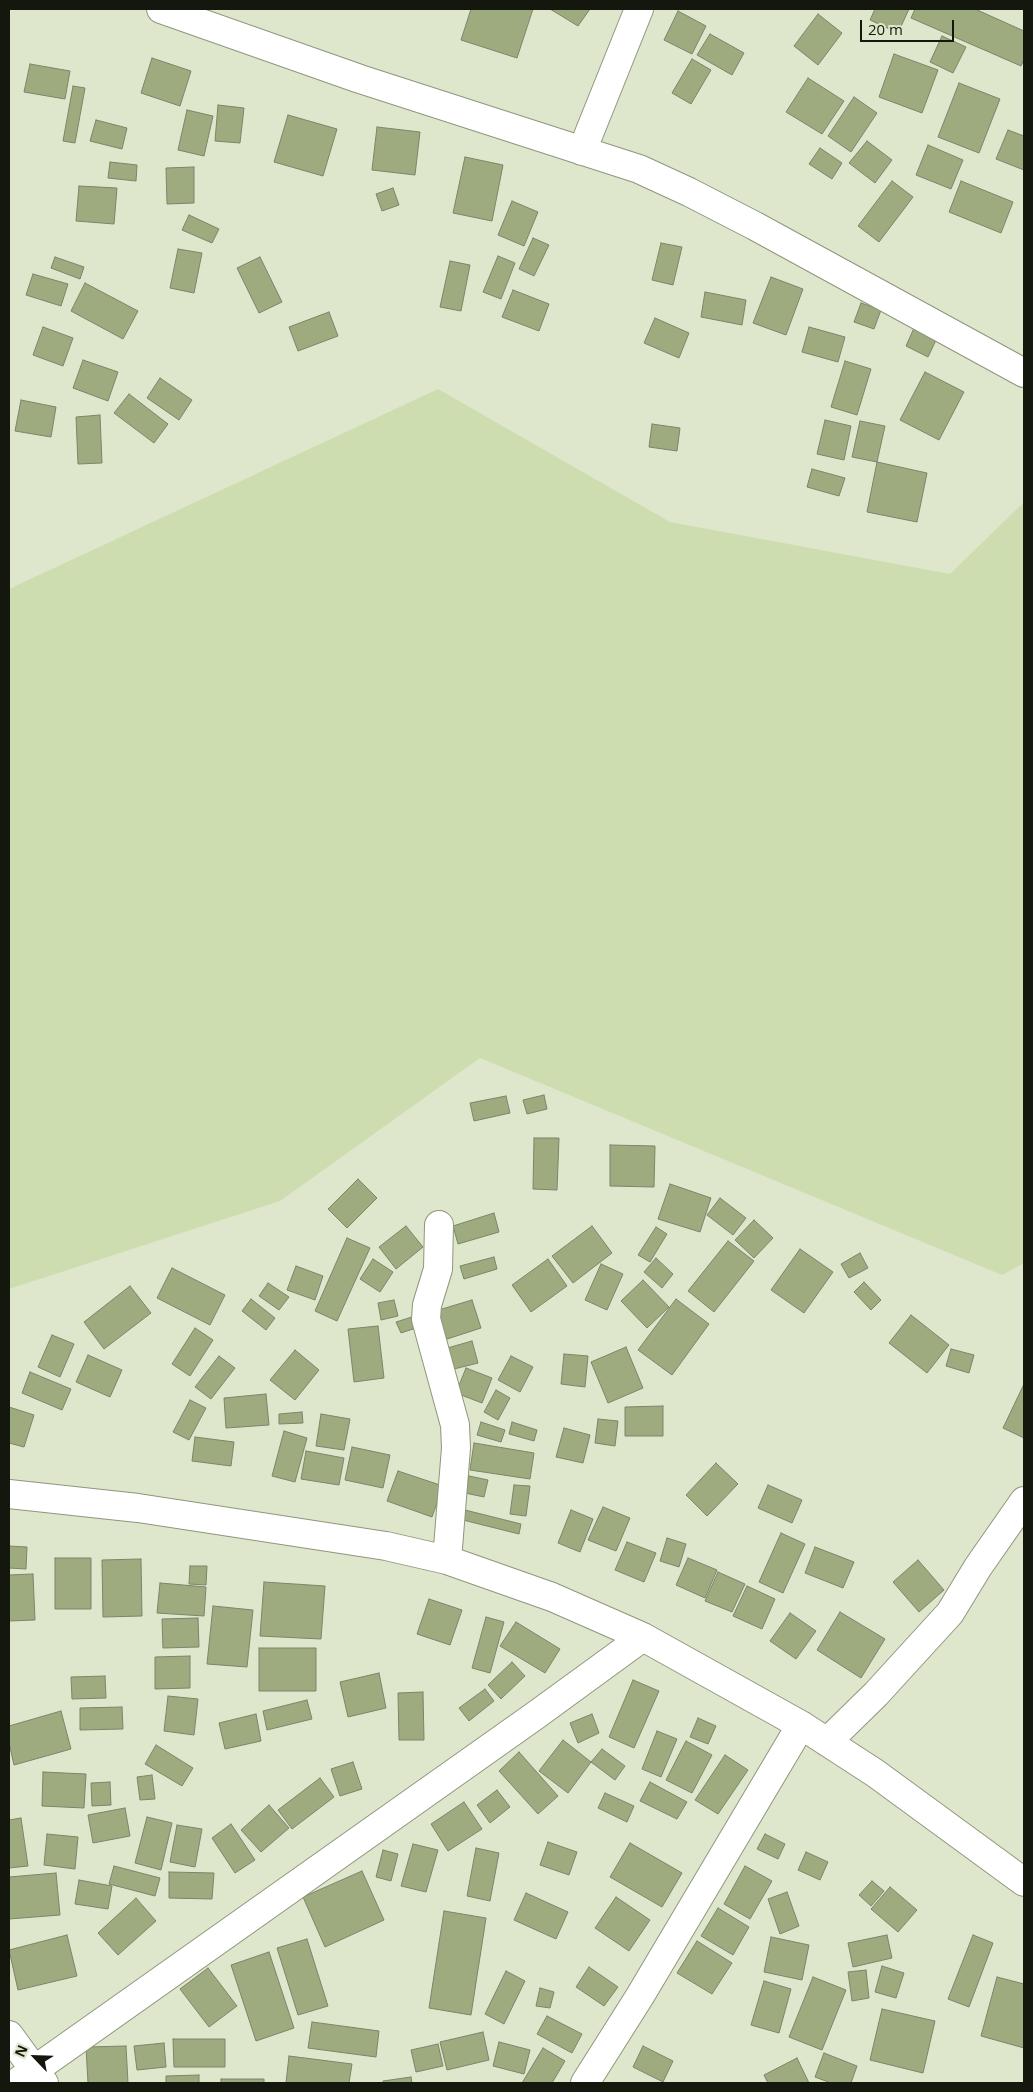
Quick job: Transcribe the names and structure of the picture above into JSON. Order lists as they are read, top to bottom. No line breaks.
{"scale_bar":"20 m","north":"top left"}
